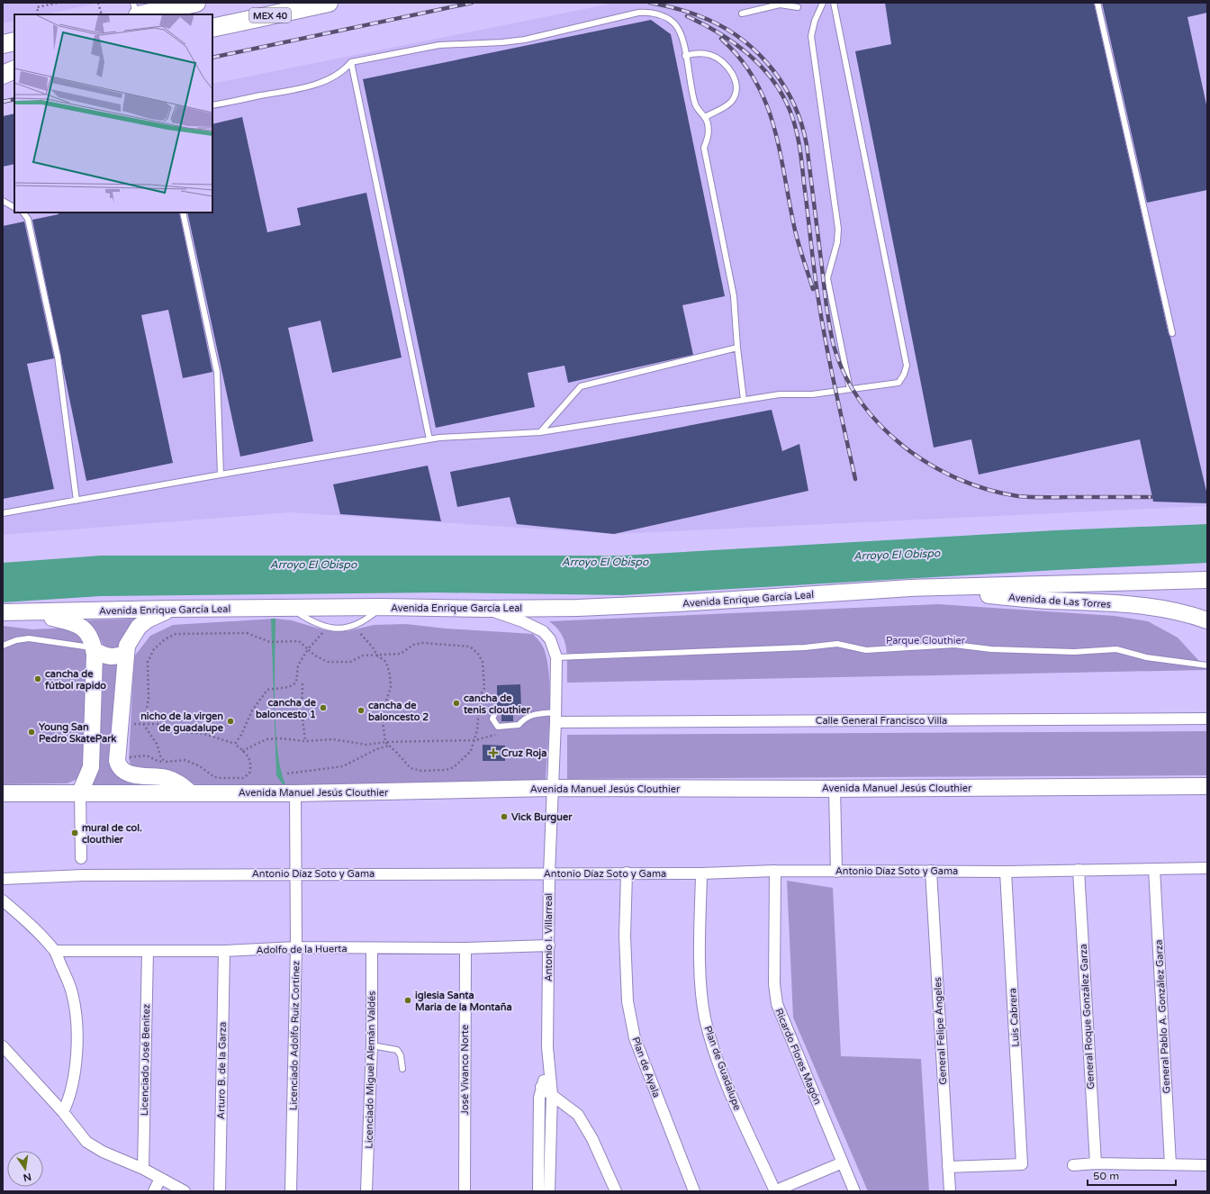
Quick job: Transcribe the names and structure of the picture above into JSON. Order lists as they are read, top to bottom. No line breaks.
{"streets":{"main road":["MEX 40"],"street":["Avenida Enrique García Leal","Avenida de Las Torres","Calle General Francisco Villa","Avenida Manuel Jesús Clouthier","Antonio Díaz Soto y Gama","Antonio I. Villarreal","Adolfo de la Huerta","General Roque González Garza","General Pablo A. González Garza","Luis Cabrera","General Felipe Ángeles","Licenciado Adolfo Ruiz Cortínez","Ricardo Flores Magón","Licenciado José Benítez","Plan de Ayala","Plan de Guadalupe","Licenciado Miguel Alemán Valdés","José Vivanco Norte","Arturo B. de la Garza"]},"crossings":[["Avenida Enrique García Leal","Avenida de Las Torres"],["Avenida Enrique García Leal","Antonio I. Villarreal"],["Calle General Francisco Villa","Antonio I. Villarreal"],["Avenida Manuel Jesús Clouthier","Antonio I. Villarreal"],["Avenida Manuel Jesús Clouthier","Licenciado Adolfo Ruiz Cortínez"],["Antonio Díaz Soto y Gama","Antonio I. Villarreal"],["Antonio Díaz Soto y Gama","General Roque González Garza"],["Antonio Díaz Soto y Gama","General Pablo A. González Garza"],["Antonio Díaz Soto y Gama","Luis Cabrera"],["Antonio Díaz Soto y Gama","General Felipe Ángeles"],["Antonio Díaz Soto y Gama","Licenciado Adolfo Ruiz Cortínez"],["Antonio Díaz Soto y Gama","Ricardo Flores Magón"],["Antonio Díaz Soto y Gama","Plan de Ayala"],["Antonio Díaz Soto y Gama","Plan de Guadalupe"],["Antonio I. Villarreal","Adolfo de la Huerta"],["Adolfo de la Huerta","Licenciado Adolfo Ruiz Cortínez"],["Adolfo de la Huerta","Licenciado José Benítez"],["Adolfo de la Huerta","Licenciado Miguel Alemán Valdés"],["Adolfo de la Huerta","José Vivanco Norte"],["Adolfo de la Huerta","Arturo B. de la Garza"],["Luis Cabrera","General Felipe Ángeles"]],"water":["Arroyo El Obispo"],"parks":["Parque Clouthier"],"places":{"other":["cancha de fútbol rapido","cancha de tenis clouthier","cancha de baloncesto 1","cancha de baloncesto 2","nicho de la virgen de guadalupe","Young San Pedro SkatePark","Vick Burguer","mural de col. clouthier","iglesia Santa Maria de la Montaña"],"health":["Cruz Roja"]},"scale_bar":"50 m","north":"bottom"}
